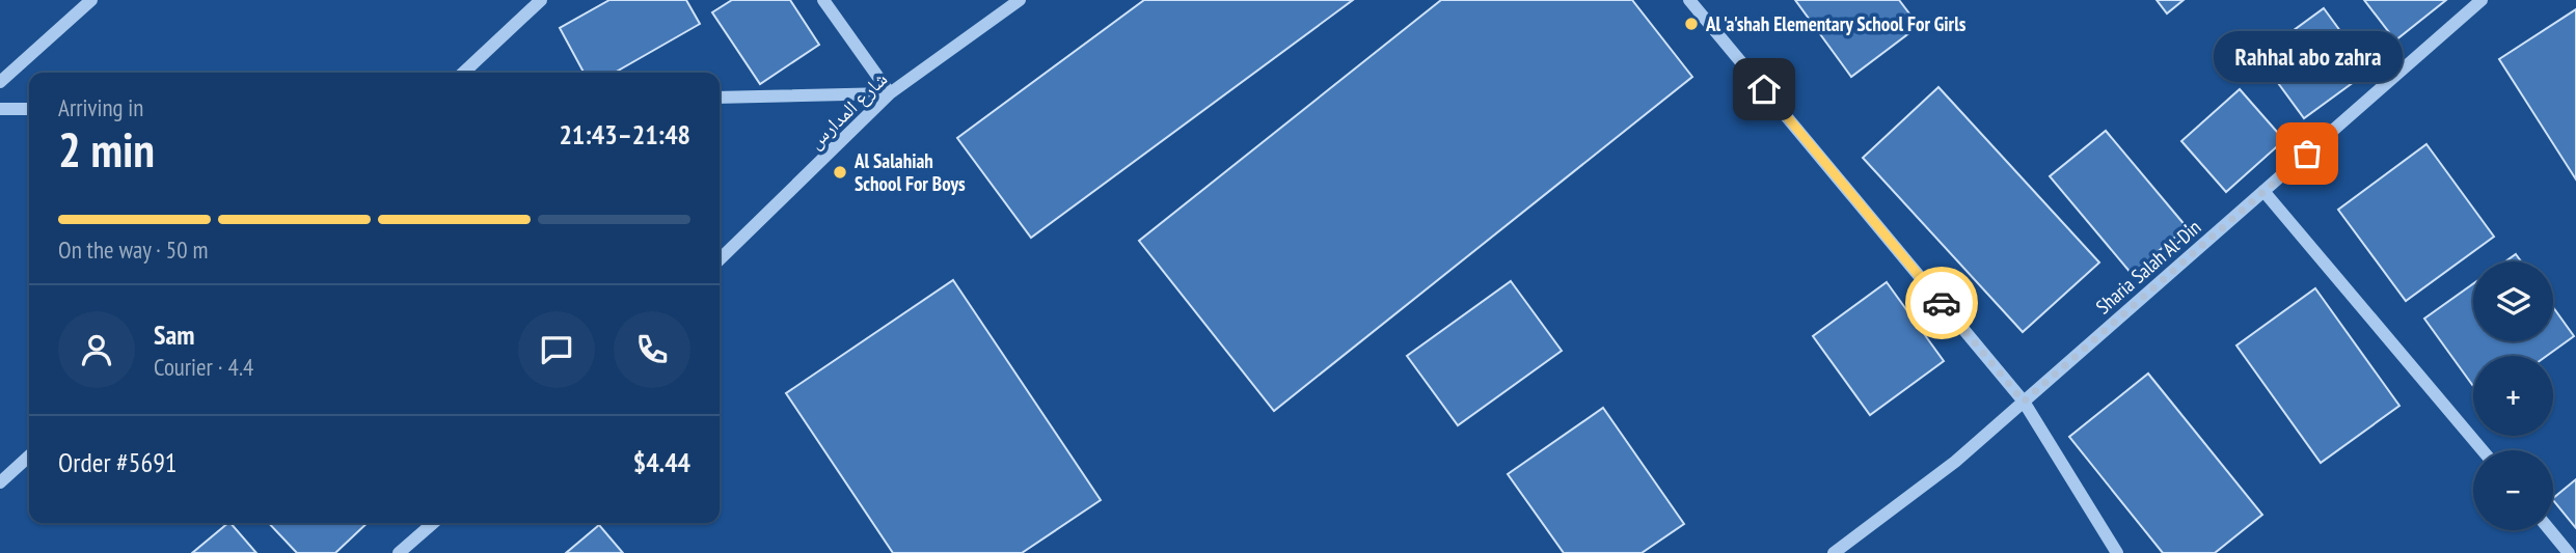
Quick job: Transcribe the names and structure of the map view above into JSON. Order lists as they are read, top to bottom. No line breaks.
{"streets":{"street":["شارع المدارس","Sharia Salah Al-Din"]},"places":["Al 'a'shah Elementary School For Girls","Rahhal abo zahra","Al Salahiah School For Boys"],"page":{"bubble":"Rahhal abo zahra","heading":["2 min","Arriving in","21:43–21:48"],"panel":["Sam","Courier · 4.4","Order #5691","$4.44"],"bar":"On the way · 50 m","map_buttons":["+","−"]}}
